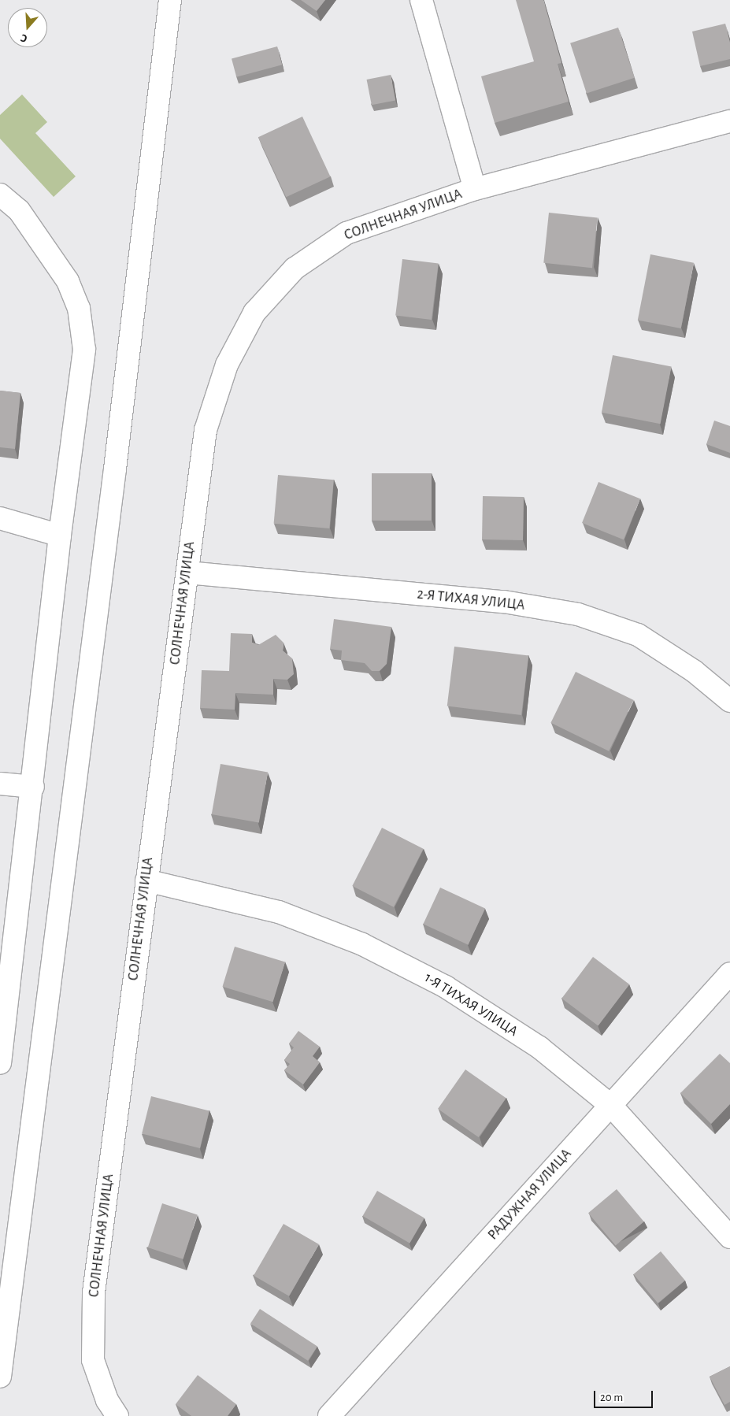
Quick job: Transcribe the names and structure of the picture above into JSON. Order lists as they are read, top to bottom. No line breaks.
{"streets":{"street":["СОЛНЕЧНАЯ УЛИЦА","2-Я ТИХАЯ УЛИЦА","1-Я ТИХАЯ УЛИЦА","РАДУЖНАЯ УЛИЦА"]},"crossings":[["СОЛНЕЧНАЯ УЛИЦА","2-Я ТИХАЯ УЛИЦА"],["СОЛНЕЧНАЯ УЛИЦА","1-Я ТИХАЯ УЛИЦА"],["1-Я ТИХАЯ УЛИЦА","РАДУЖНАЯ УЛИЦА"]],"scale_bar":"20 m","north":"bottom"}
